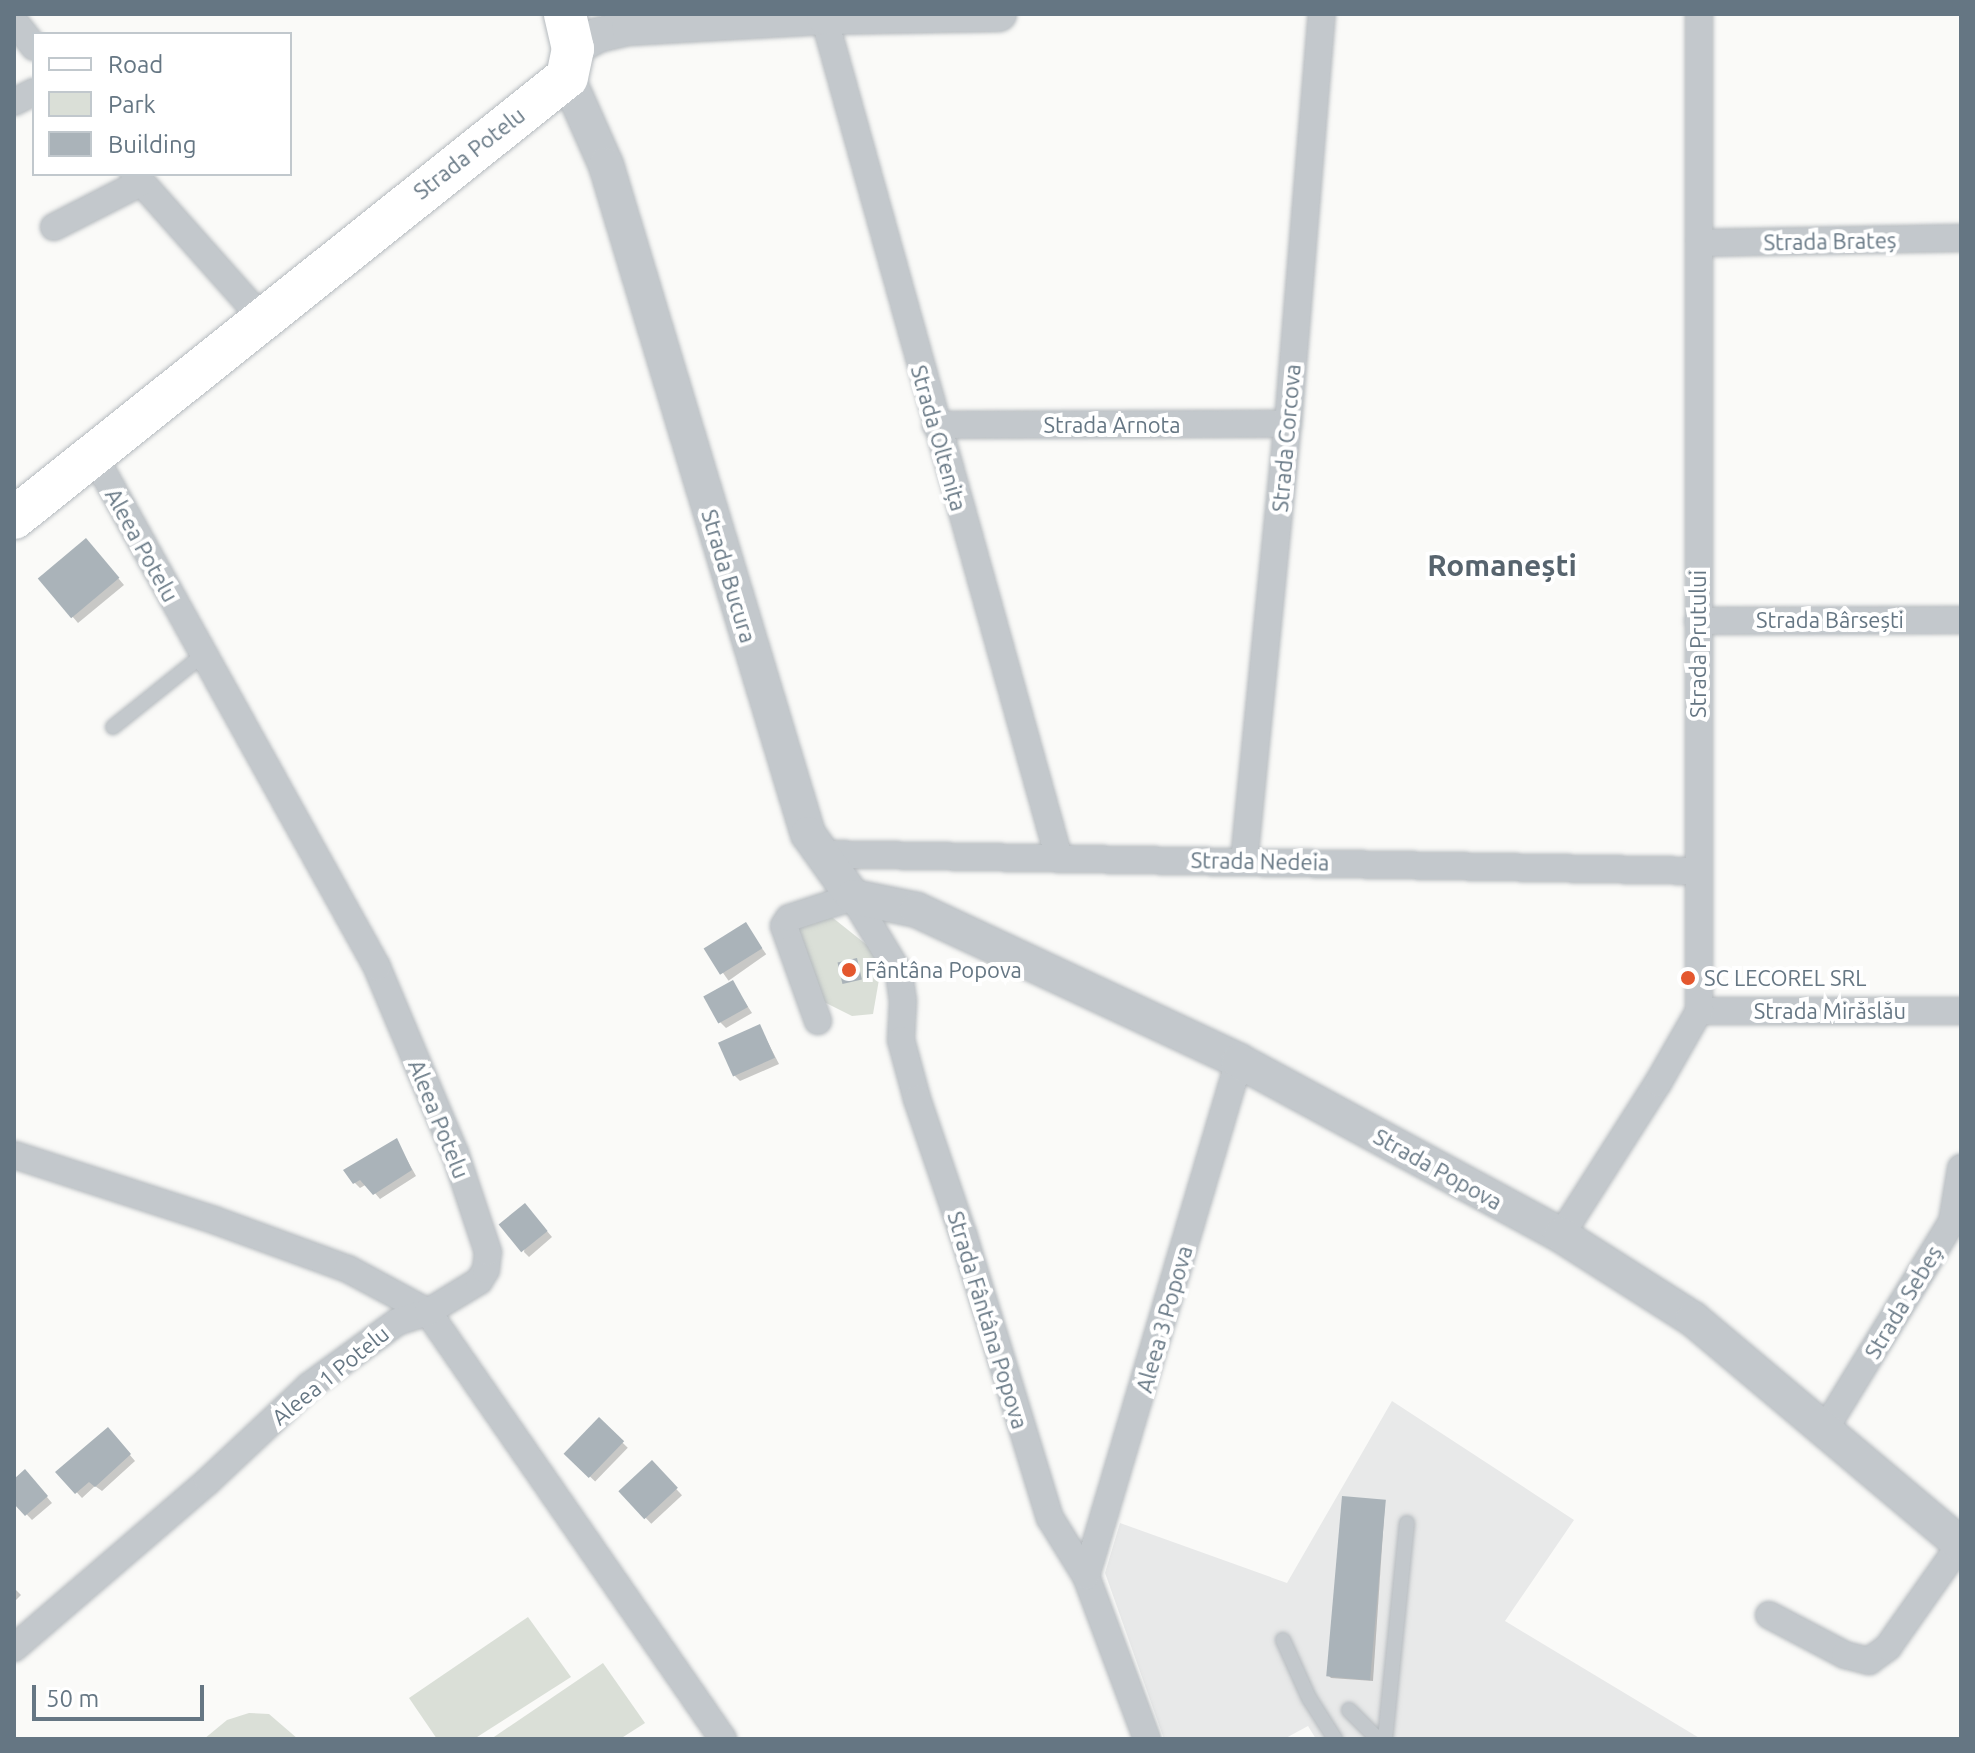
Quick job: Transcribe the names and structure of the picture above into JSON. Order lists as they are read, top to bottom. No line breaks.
{"streets":{"main road":["Strada Potelu"],"street":["Strada Brateș","Strada Arnota","Strada Oltenița","Strada Corcova","Aleea Potelu","Strada Bucura","Strada Bârsești","Strada Prutului","Strada Nedeia","Strada Mirăslău","Strada Popova","Strada Sebeș","Aleea 3 Popova","Strada Fântâna Popova","Aleea 1 Potelu"]},"crossings":[["Strada Potelu","Strada Oltenița"],["Strada Potelu","Aleea Potelu"],["Strada Potelu","Strada Bucura"],["Strada Brateș","Strada Prutului"],["Strada Arnota","Strada Oltenița"],["Strada Arnota","Strada Corcova"],["Strada Oltenița","Strada Nedeia"],["Strada Corcova","Strada Nedeia"],["Aleea Potelu","Aleea 1 Potelu"],["Strada Bucura","Strada Nedeia"],["Strada Bucura","Strada Popova"],["Strada Bucura","Strada Fântâna Popova"],["Strada Bârsești","Strada Prutului"],["Strada Prutului","Strada Nedeia"],["Strada Prutului","Strada Mirăslău"],["Strada Popova","Strada Sebeș"],["Strada Popova","Aleea 3 Popova"],["Strada Popova","Strada Fântâna Popova"],["Aleea 3 Popova","Strada Fântâna Popova"]],"districts":["Romanești"],"places":["Fântâna Popova","SC LECOREL SRL"],"legend":["Road","Park","Building"],"scale_bar":"50 m"}
